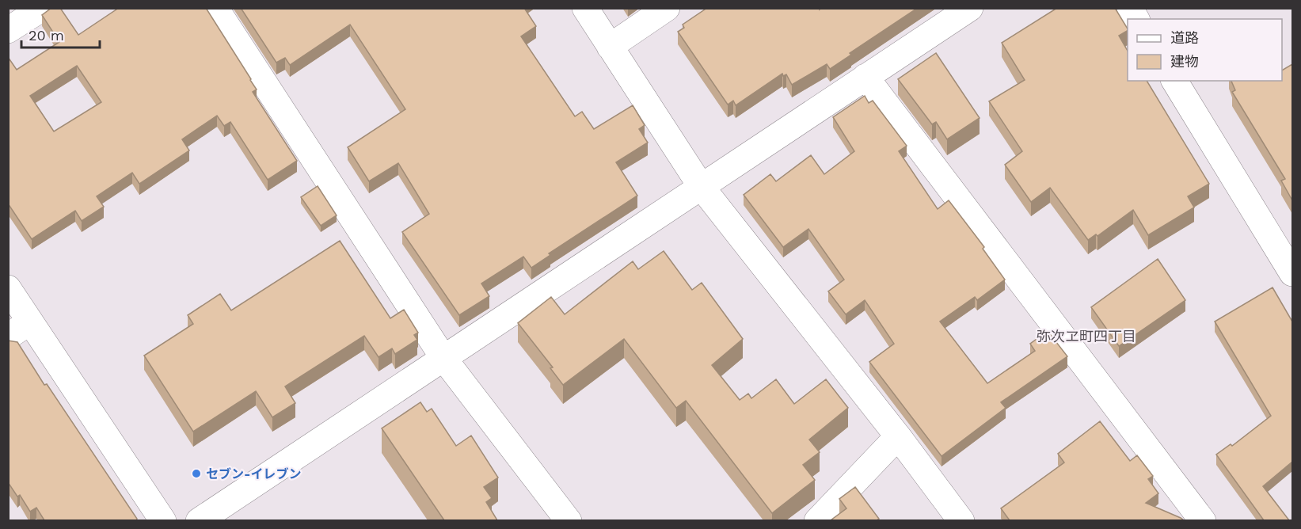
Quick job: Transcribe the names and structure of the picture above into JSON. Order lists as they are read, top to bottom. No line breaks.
{"districts":["弥次ヱ町四丁目"],"places":["セブン-イレブン"],"legend":["道路","建物"],"scale_bar":"20 m"}
